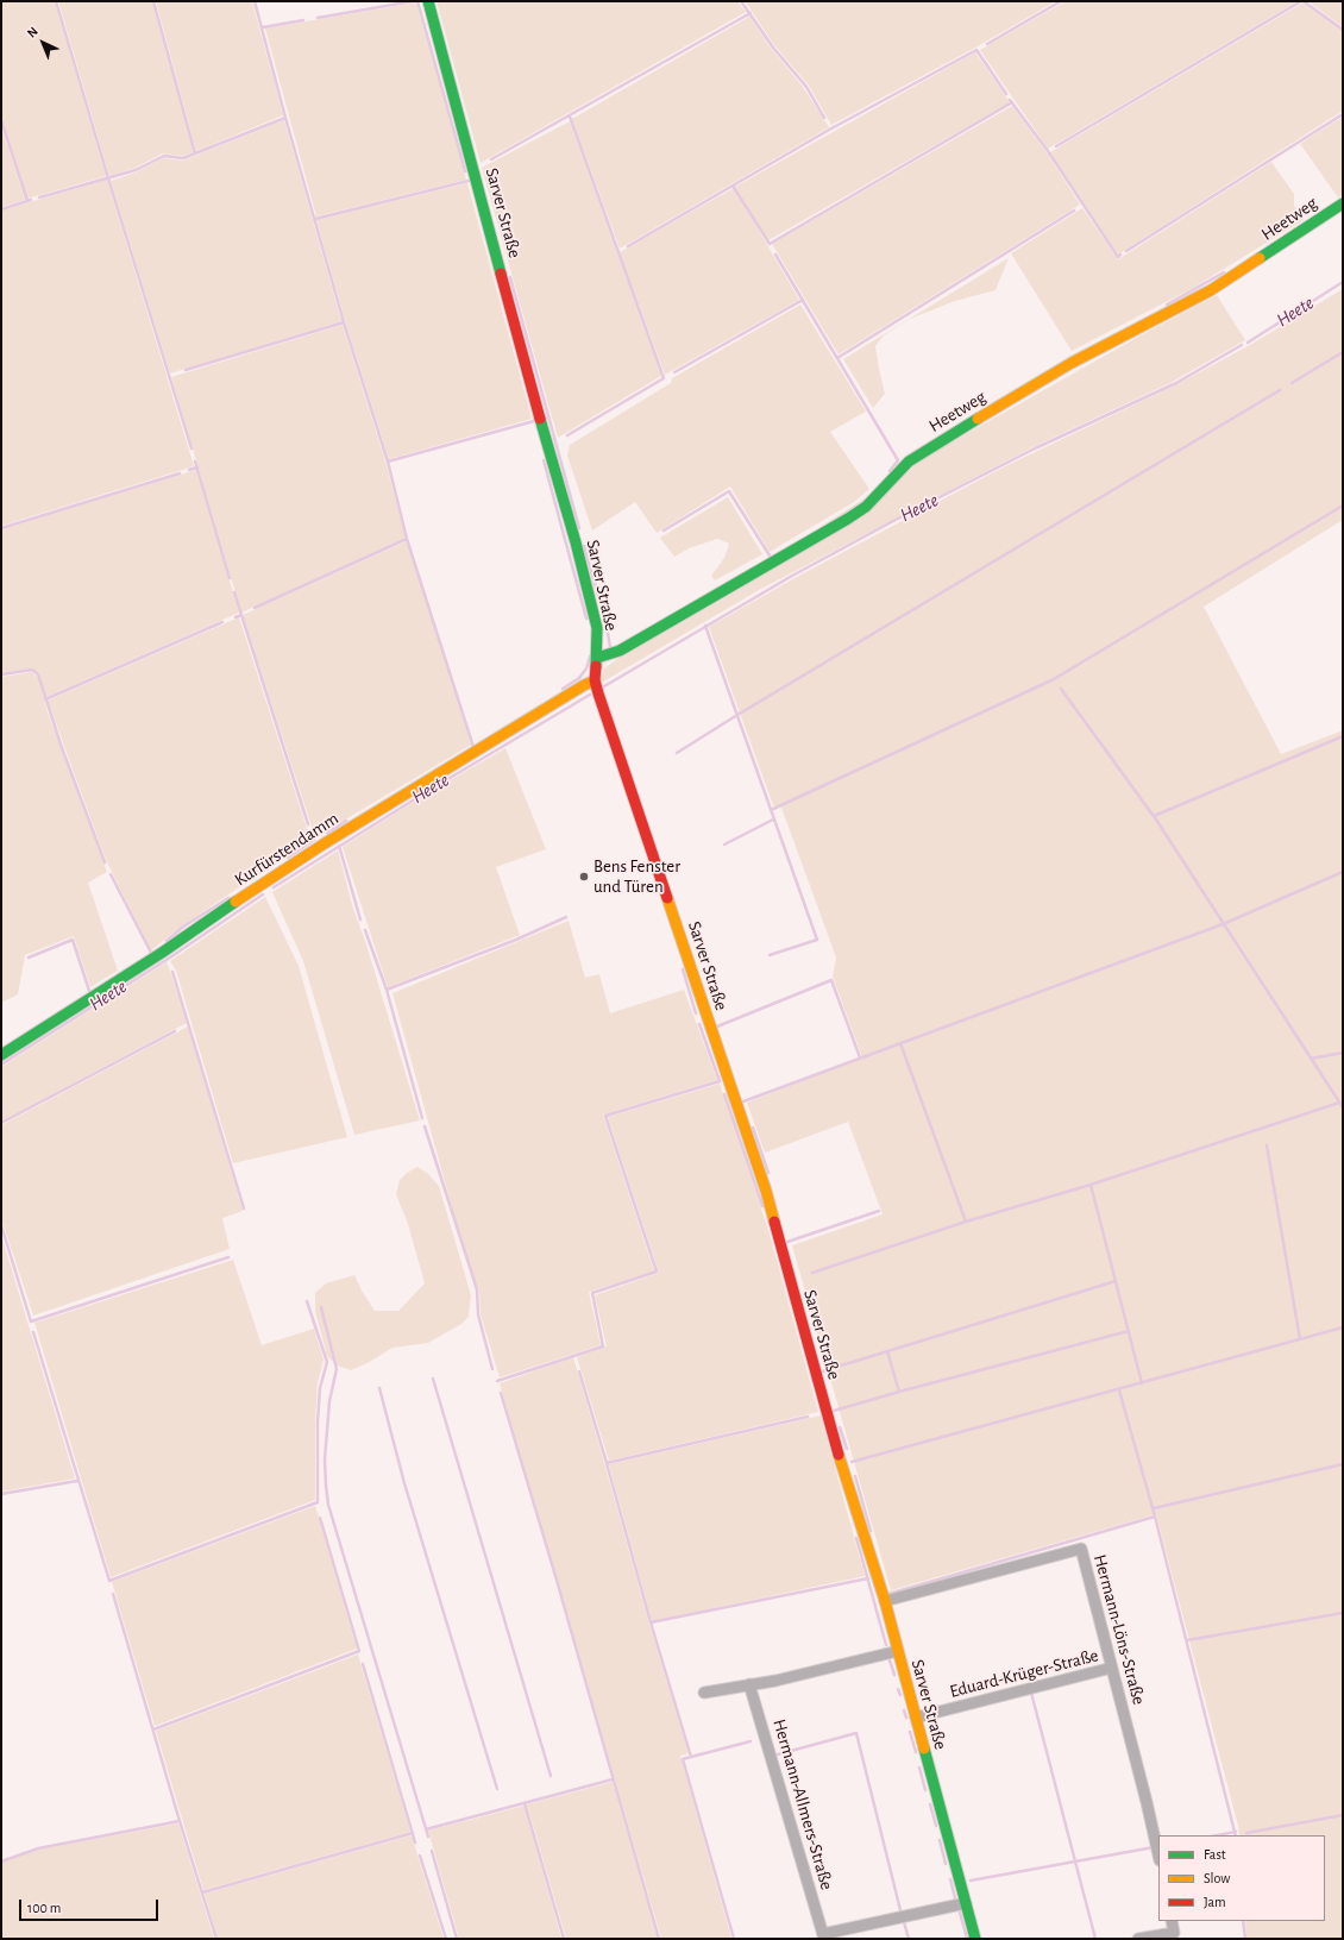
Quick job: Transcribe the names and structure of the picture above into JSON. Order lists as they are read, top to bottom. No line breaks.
{"streets":{"street":["Sarver Straße","Heetweg","Kurfürstendamm","Hermann-Löns-Straße","Eduard-Krüger-Straße","Hermann-Allmers-Straße"]},"crossings":[["Sarver Straße","Heetweg"],["Sarver Straße","Kurfürstendamm"],["Sarver Straße","Hermann-Löns-Straße"],["Sarver Straße","Eduard-Krüger-Straße"],["Sarver Straße","Hermann-Allmers-Straße"],["Hermann-Löns-Straße","Eduard-Krüger-Straße"]],"water":["Heete"],"places":["Bens Fenster und Türen"],"legend":["Fast","Slow","Jam"],"scale_bar":"100 m","north":"top left"}
